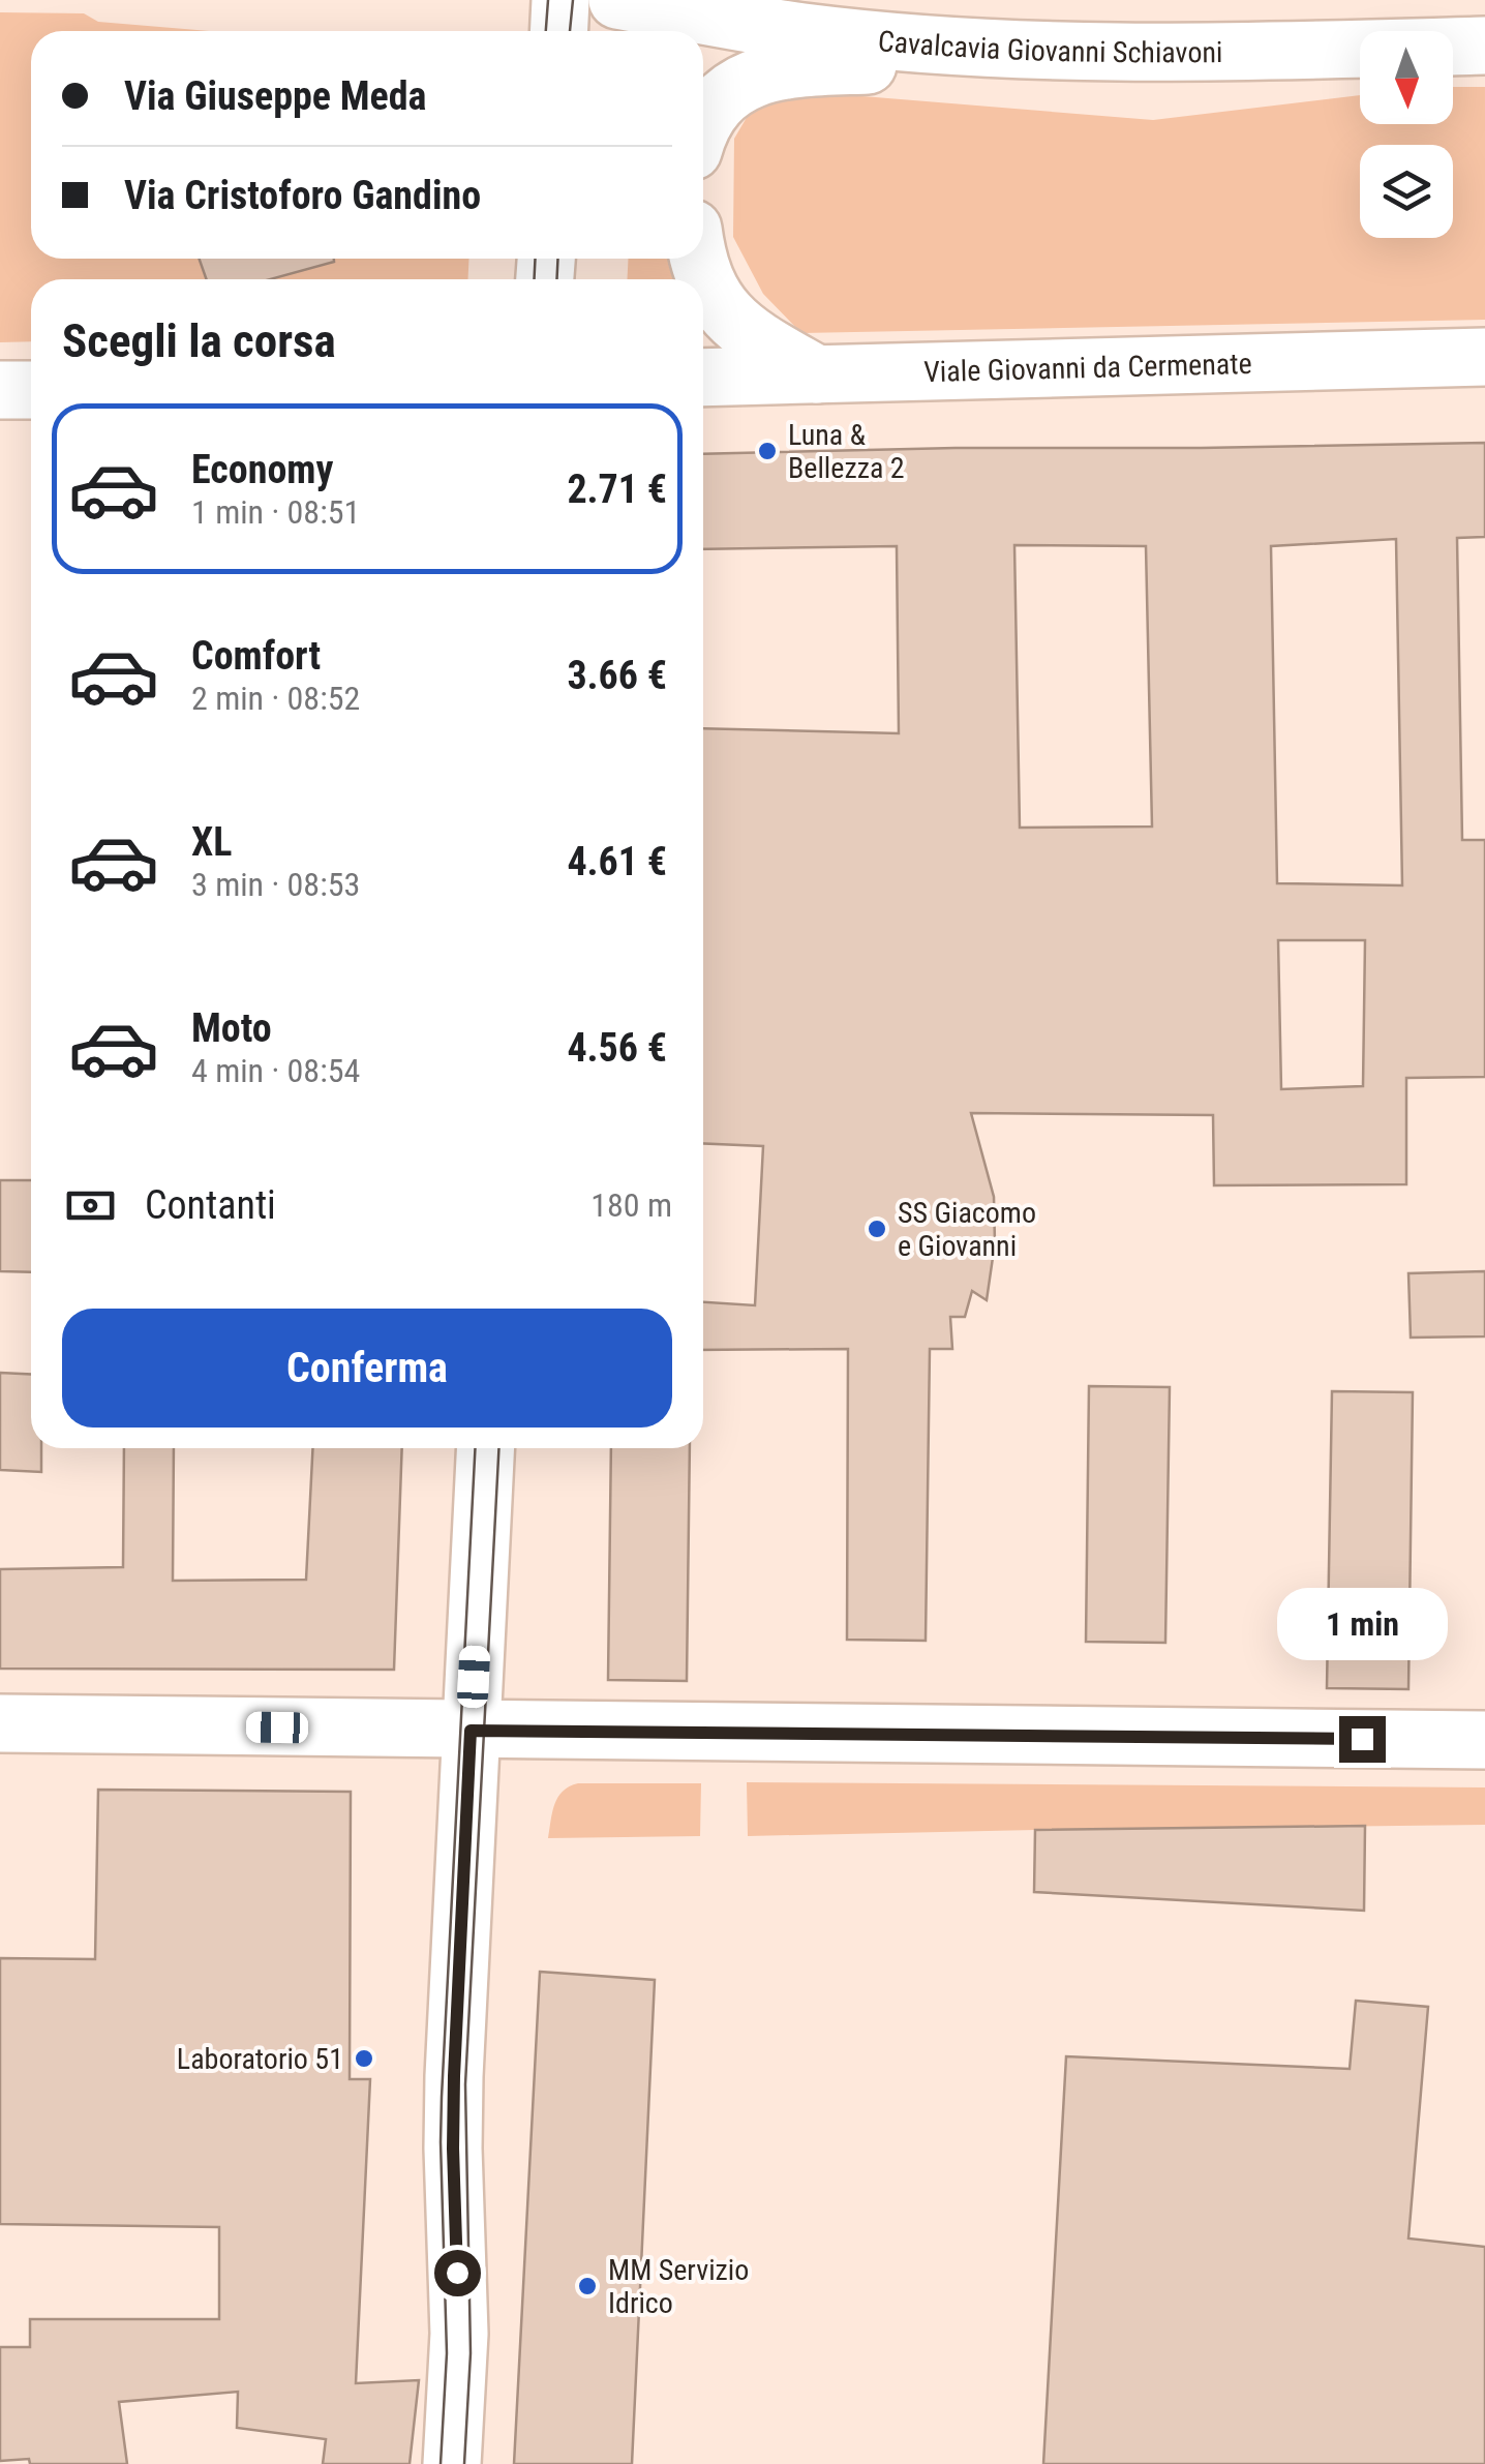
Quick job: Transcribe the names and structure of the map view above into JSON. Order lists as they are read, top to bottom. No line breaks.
{"streets":{"street":["Cavalcavia Giovanni Schiavoni","Viale Giovanni da Cermenate"]},"places":["Luna & Bellezza 2","SS Giacomo e Giovanni","Laboratorio 51","MM Servizio Idrico"],"north":"bottom","page":{"banner":["Via Giuseppe Meda","Via Cristoforo Gandino"],"heading":"Scegli la corsa","list":[{"name":"Economy","note":"1 min · 08:51","value":"2.71 €"},{"name":"Comfort","note":"2 min · 08:52","value":"3.66 €"},{"name":"XL","note":"3 min · 08:53","value":"4.61 €"},{"name":"Moto","note":"4 min · 08:54","value":"4.56 €"}],"pay":["Contanti","180 m"],"buttons":"Conferma","bubble":"1 min"}}
